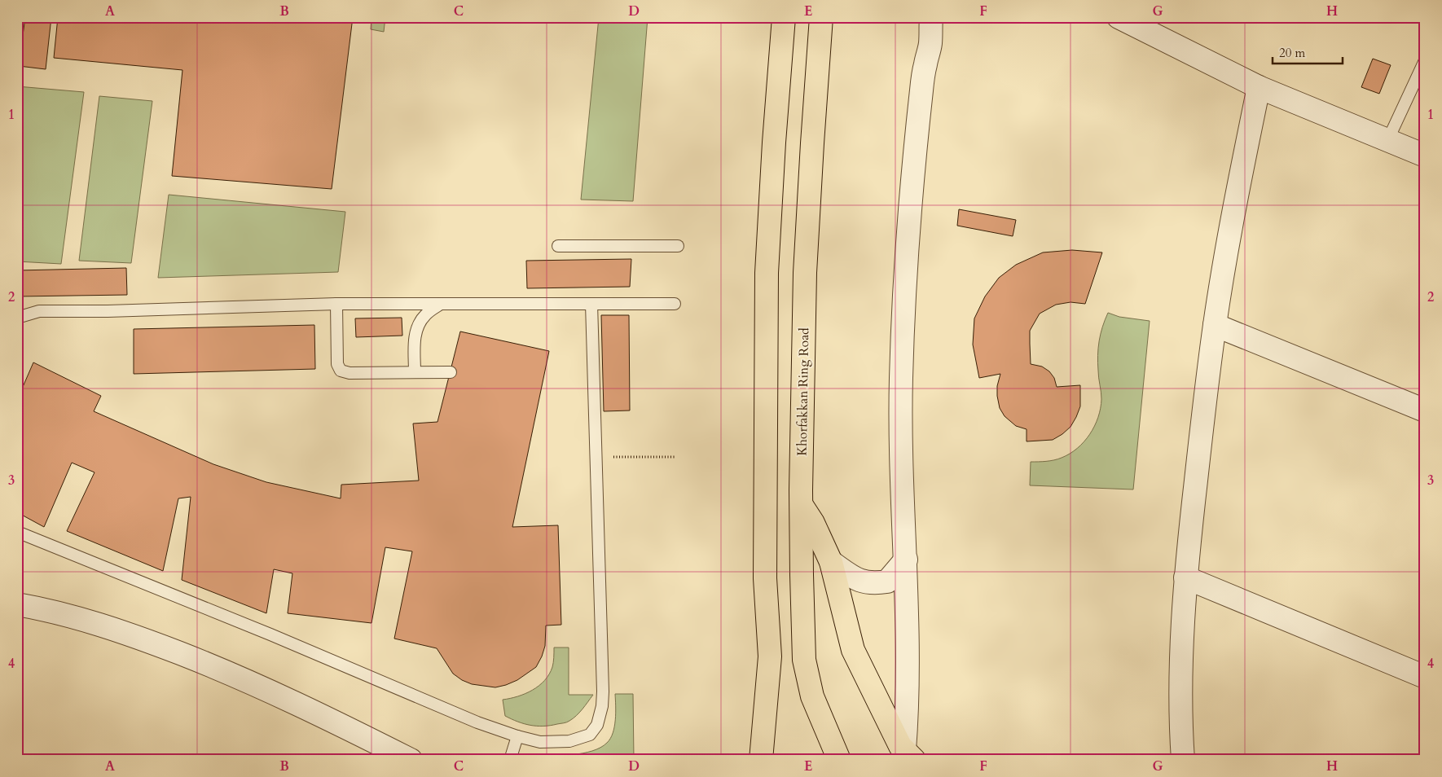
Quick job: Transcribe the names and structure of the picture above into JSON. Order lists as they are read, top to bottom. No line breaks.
{"streets":{"highway":["Khorfakkan Ring Road"]},"scale_bar":"20 m","grid":{"columns":["A","B","C","D","E","F","G","H"],"rows":["1","2","3","4"]}}
